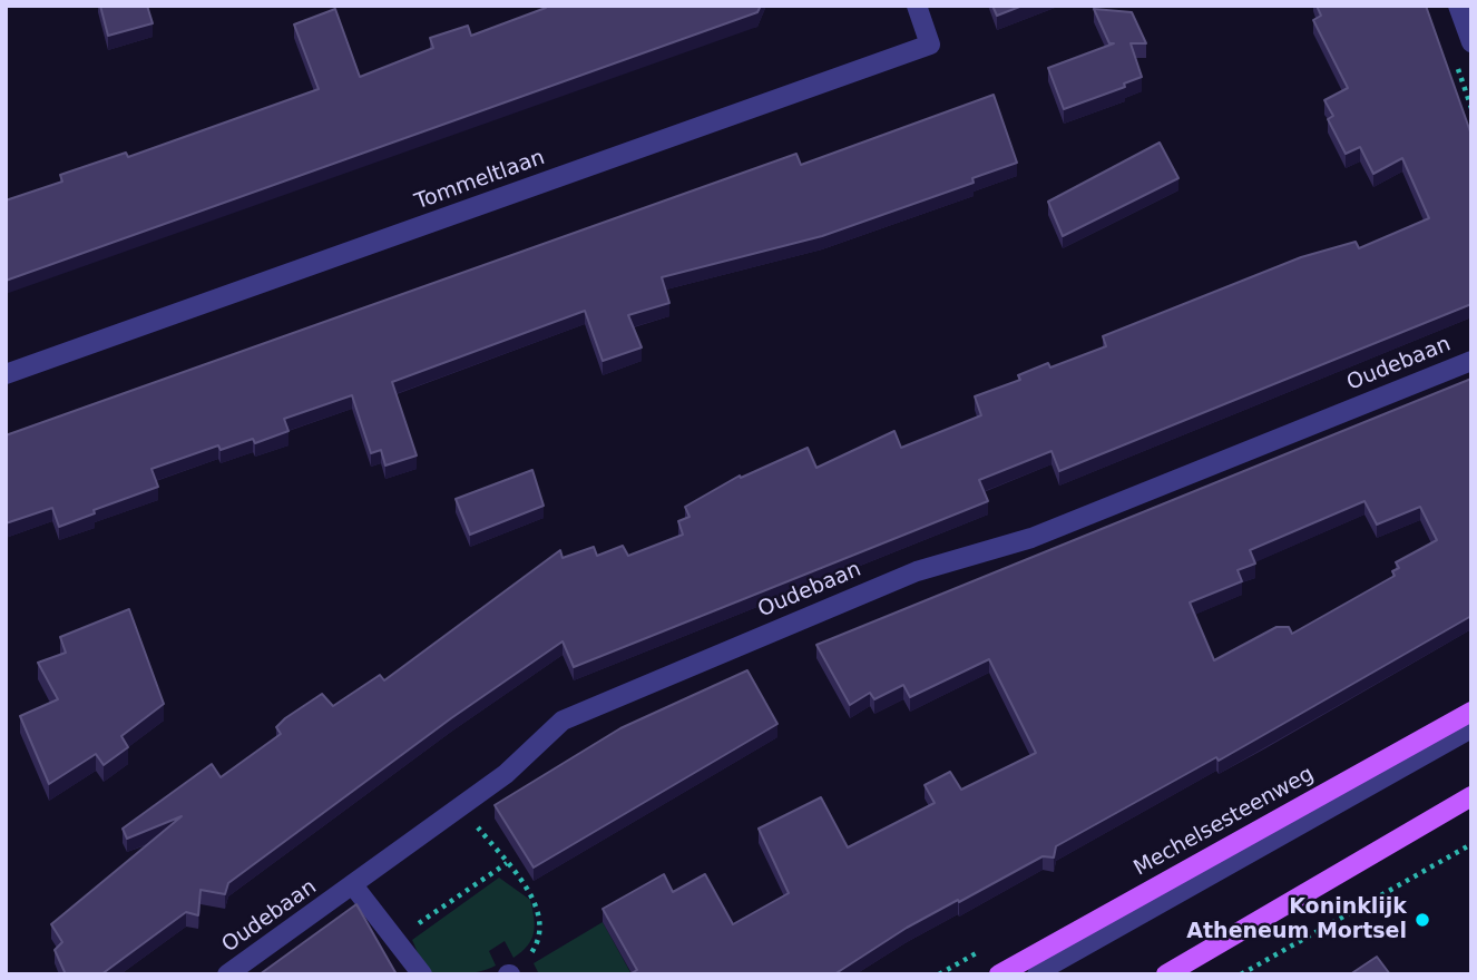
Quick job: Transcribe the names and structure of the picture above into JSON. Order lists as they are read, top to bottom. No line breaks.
{"streets":{"main road":["Mechelsesteenweg"],"street":["Tommeltlaan","Oudebaan"]},"places":["Koninklijk Atheneum Mortsel"]}
